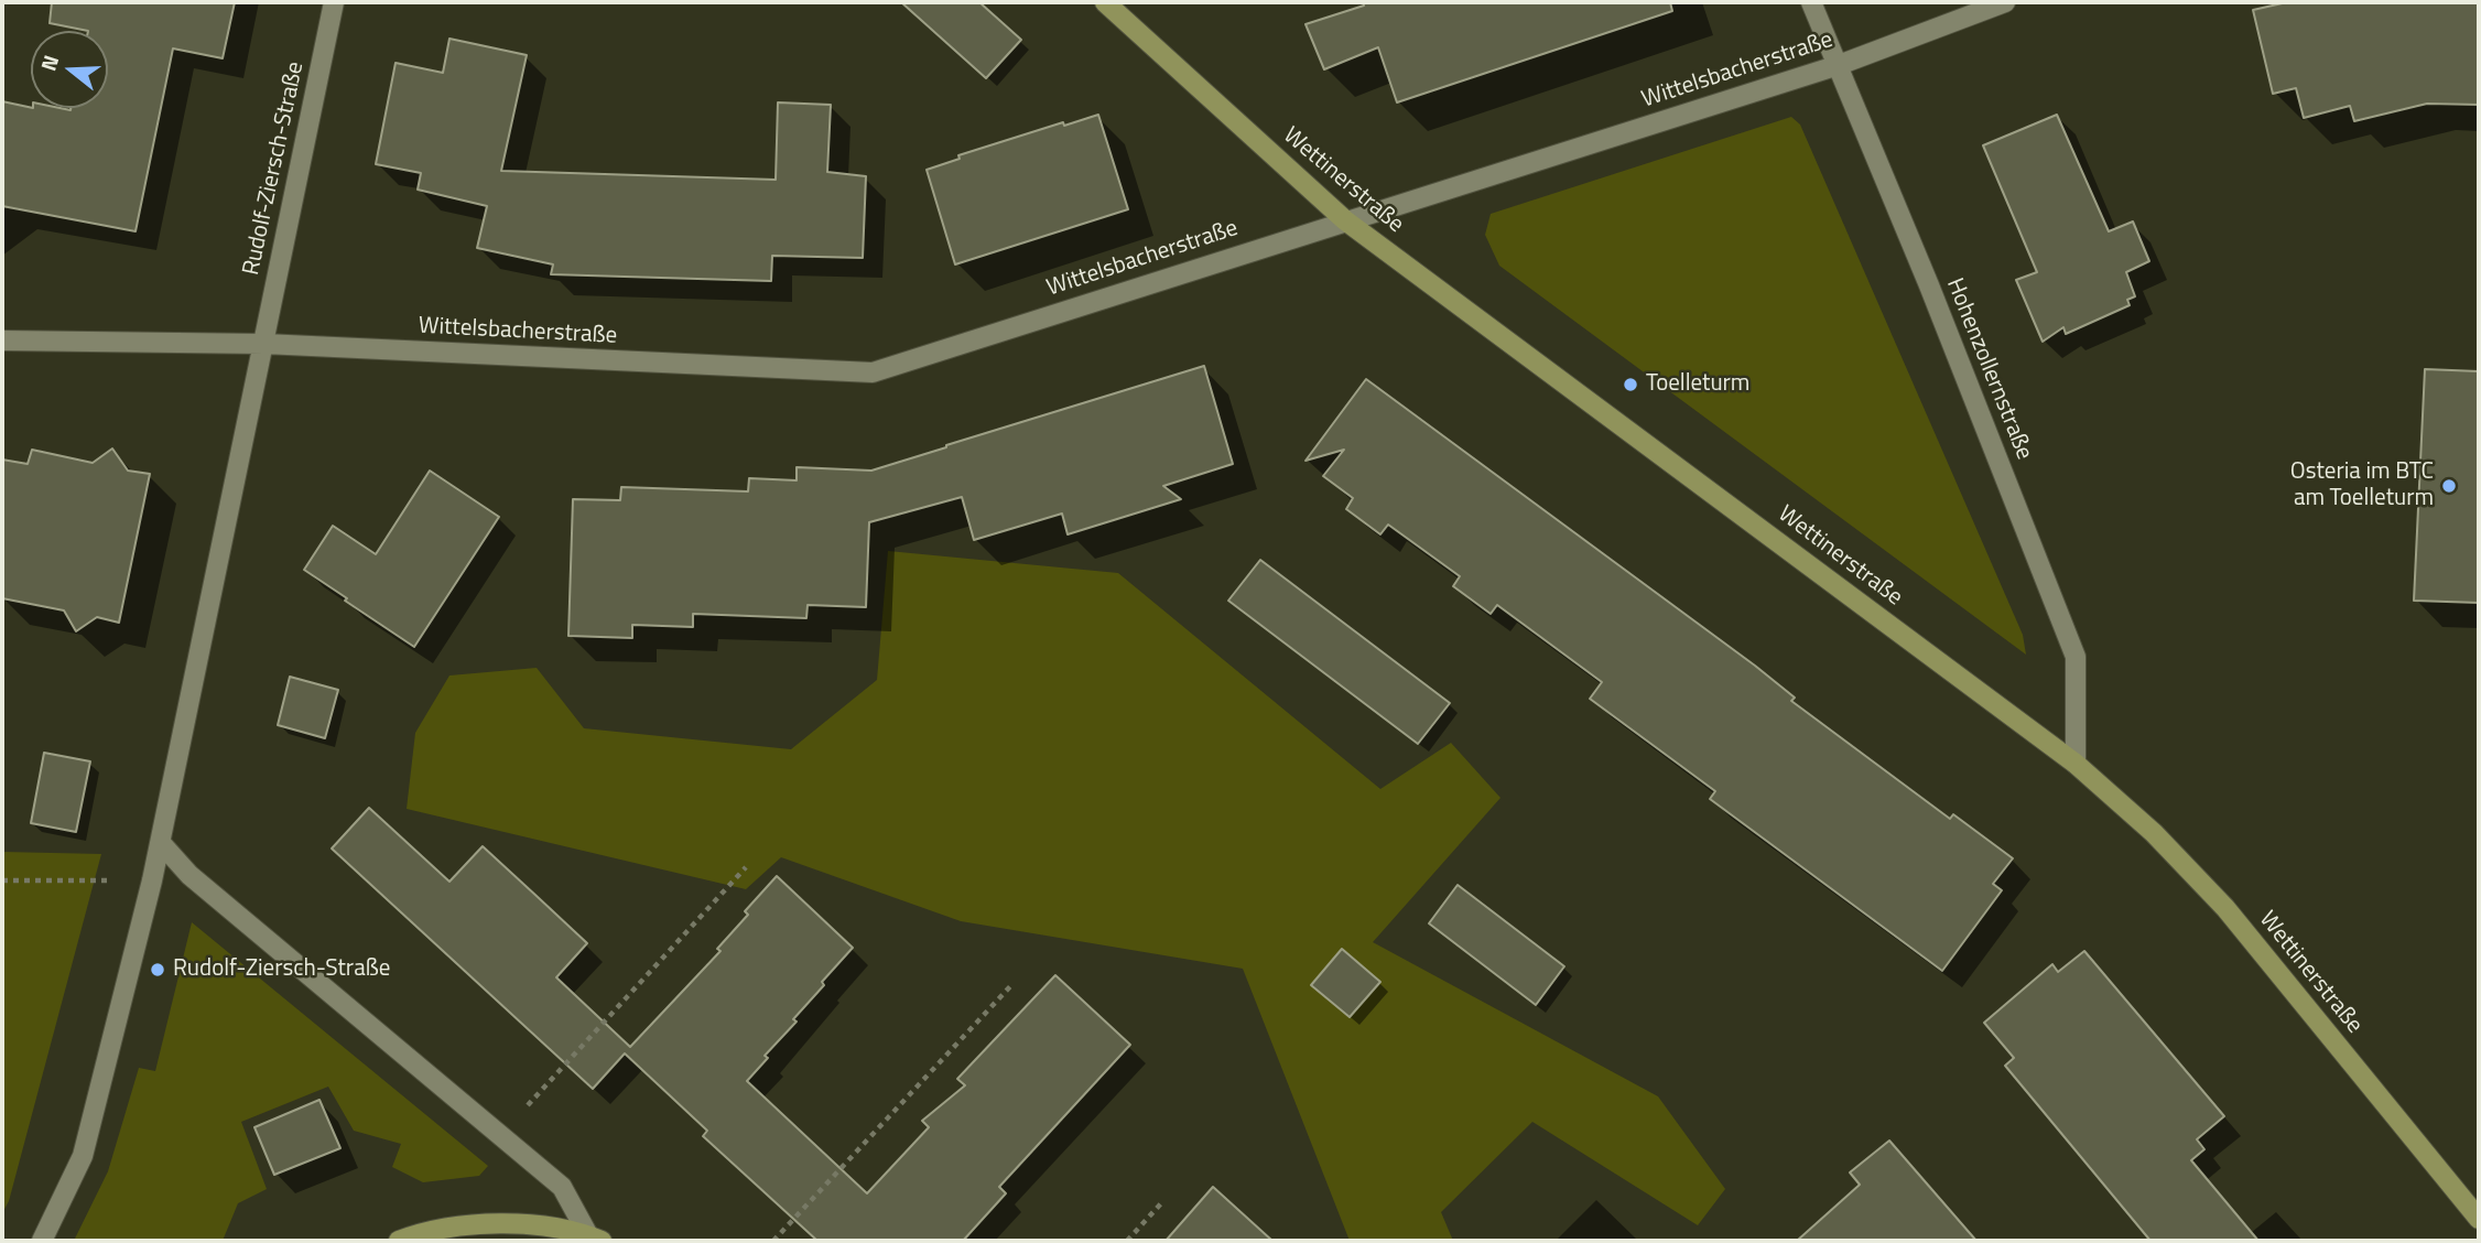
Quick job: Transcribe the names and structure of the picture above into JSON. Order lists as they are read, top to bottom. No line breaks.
{"streets":{"street":["Wittelsbacherstraße","Rudolf-Ziersch-Straße","Wettinerstraße","Hohenzollernstraße"]},"crossings":[["Wittelsbacherstraße","Rudolf-Ziersch-Straße"],["Wittelsbacherstraße","Wettinerstraße"],["Wittelsbacherstraße","Hohenzollernstraße"],["Wettinerstraße","Hohenzollernstraße"]],"places":["Toelleturm","Osteria im BTC am Toelleturm","Rudolf-Ziersch-Straße"],"north":"left"}
